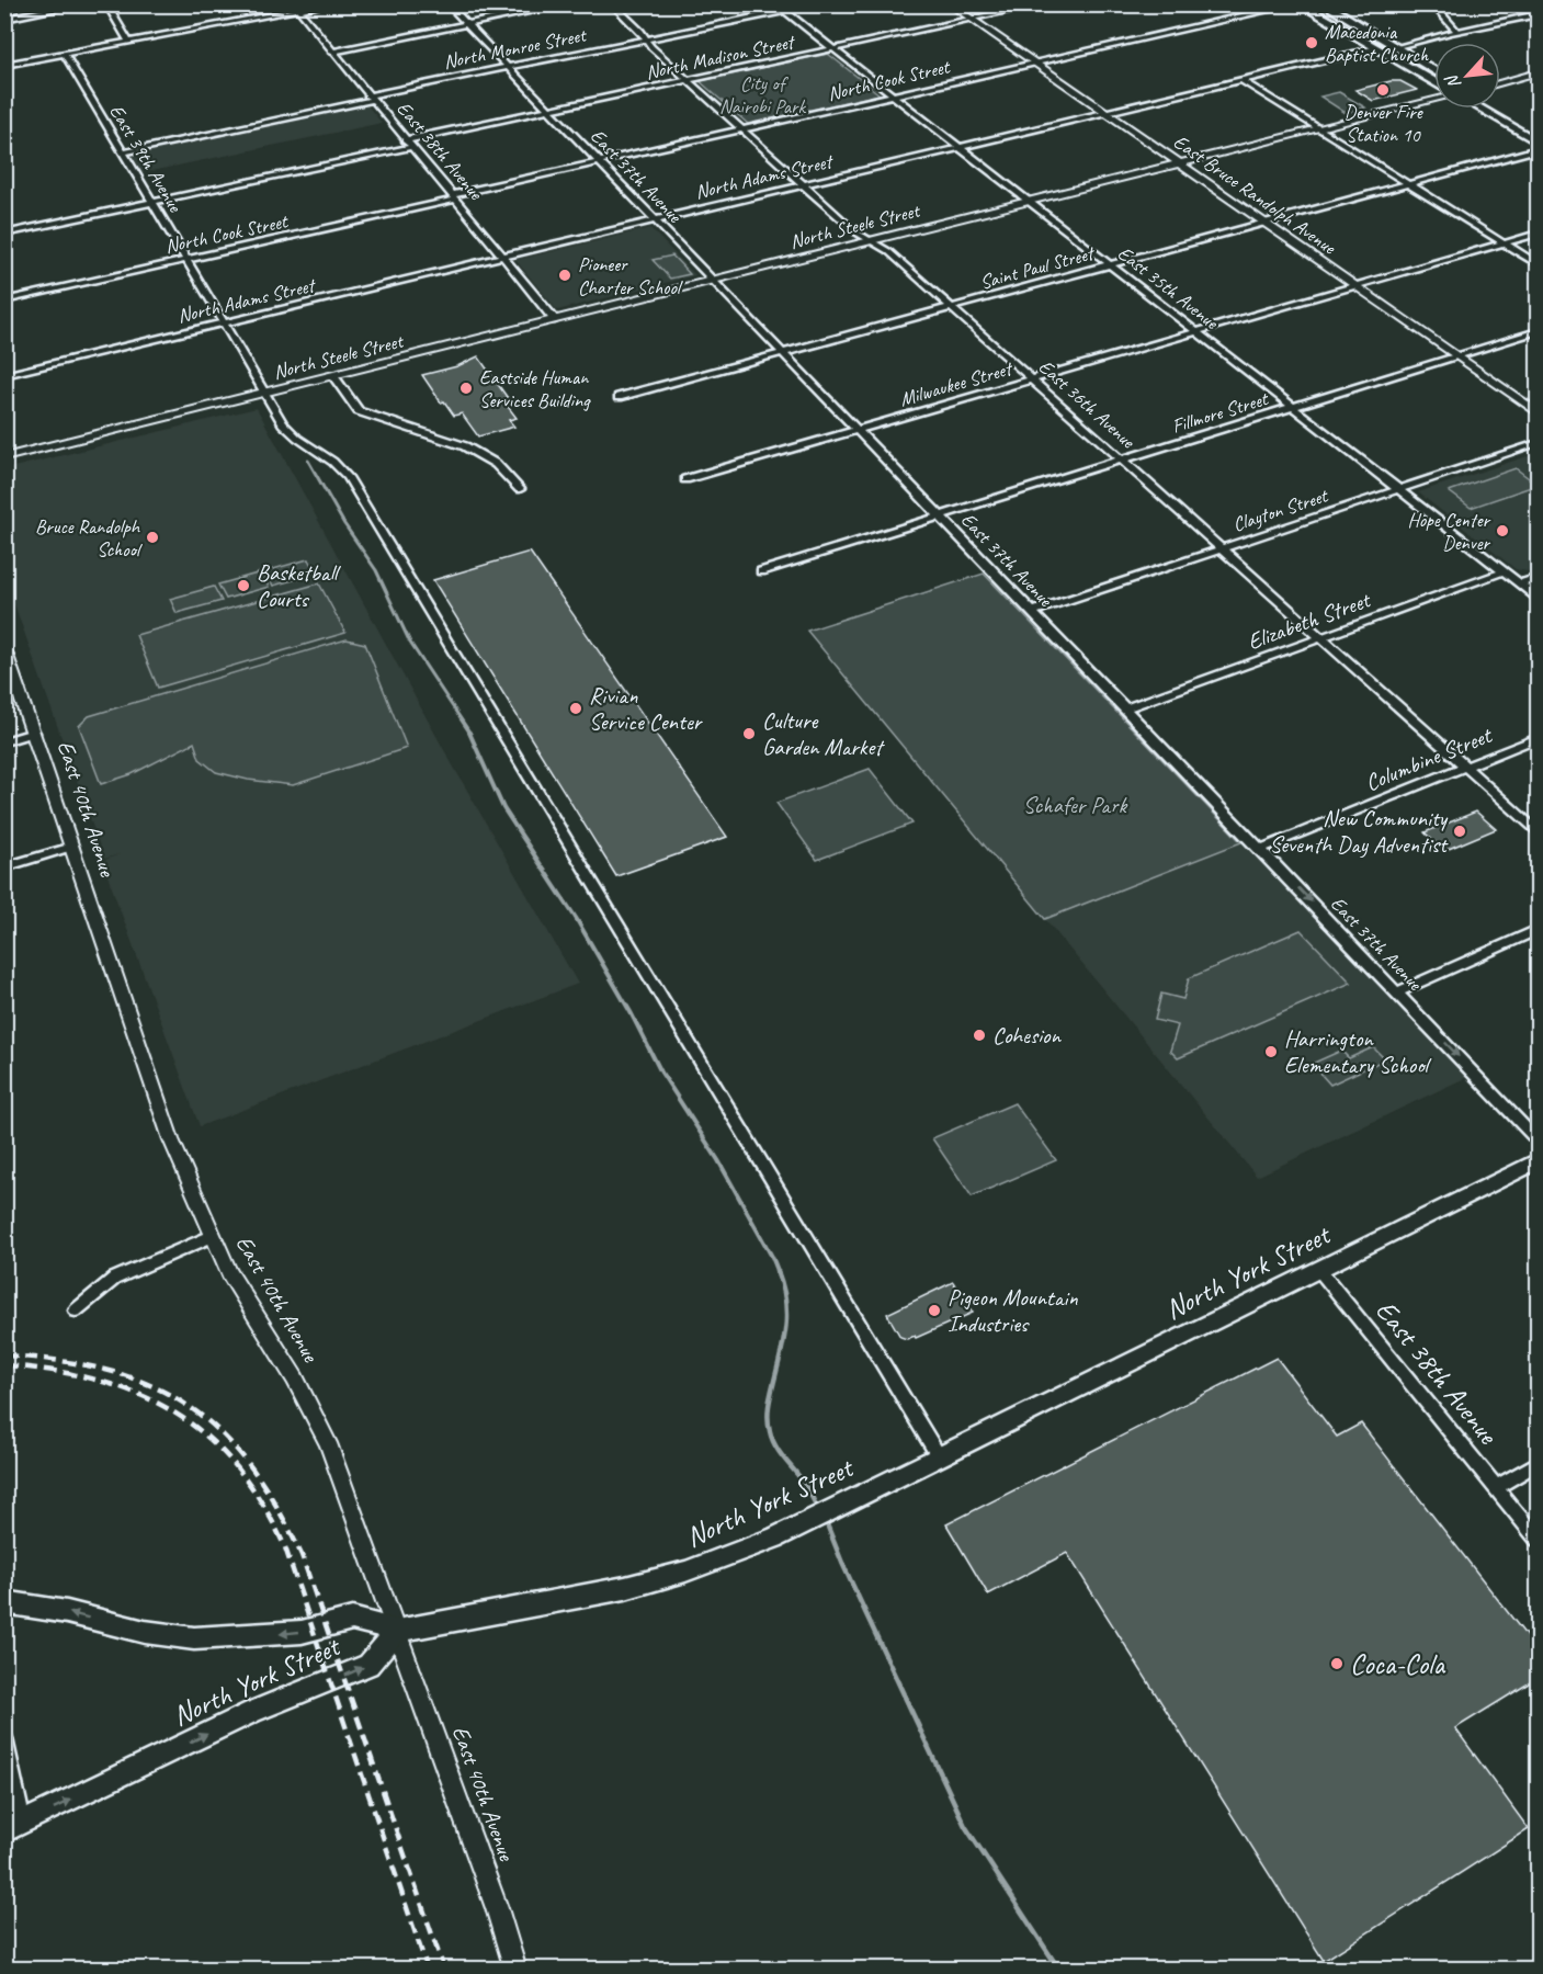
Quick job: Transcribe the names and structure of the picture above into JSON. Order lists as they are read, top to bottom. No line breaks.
{"streets":{"main road":["North York Street"],"street":["North Monroe Street","North Madison Street","North Cook Street","East 38th Avenue","East 39th Avenue","East 37th Avenue","North Adams Street","East Bruce Randolph Avenue","North Steele Street","Saint Paul Street","East 35th Avenue","Milwaukee Street","East 36th Avenue","Fillmore Street","Clayton Street","Elizabeth Street","Columbine Street","East 40th Avenue"]},"crossings":[["North Monroe Street","East 38th Avenue"],["North Monroe Street","East 39th Avenue"],["North Monroe Street","East 37th Avenue"],["North Monroe Street","East 35th Avenue"],["North Monroe Street","East 36th Avenue"],["North Madison Street","East 38th Avenue"],["North Madison Street","East 39th Avenue"],["North Madison Street","East 37th Avenue"],["North Madison Street","East Bruce Randolph Avenue"],["North Madison Street","East 35th Avenue"],["North Madison Street","East 36th Avenue"],["North Cook Street","East 38th Avenue"],["North Cook Street","East 39th Avenue"],["North Cook Street","East 37th Avenue"],["North Cook Street","East Bruce Randolph Avenue"],["North Cook Street","East 35th Avenue"],["North Cook Street","East 36th Avenue"],["East 38th Avenue","North Adams Street"],["East 38th Avenue","North Steele Street"],["East 38th Avenue","North York Street"],["East 39th Avenue","North Adams Street"],["East 39th Avenue","North Steele Street"],["East 39th Avenue","North York Street"],["East 37th Avenue","North Adams Street"],["East 37th Avenue","North Steele Street"],["East 37th Avenue","Saint Paul Street"],["East 37th Avenue","Milwaukee Street"],["East 37th Avenue","Fillmore Street"],["East 37th Avenue","Clayton Street"],["East 37th Avenue","Elizabeth Street"],["East 37th Avenue","Columbine Street"],["North Adams Street","East Bruce Randolph Avenue"],["North Adams Street","East 35th Avenue"],["North Adams Street","East 36th Avenue"],["East Bruce Randolph Avenue","North Steele Street"],["East Bruce Randolph Avenue","Saint Paul Street"],["East Bruce Randolph Avenue","Milwaukee Street"],["East Bruce Randolph Avenue","Fillmore Street"],["North Steele Street","East 35th Avenue"],["North Steele Street","East 36th Avenue"],["Saint Paul Street","East 35th Avenue"],["Saint Paul Street","East 36th Avenue"],["East 35th Avenue","Milwaukee Street"],["East 35th Avenue","Fillmore Street"],["East 35th Avenue","Clayton Street"],["East 35th Avenue","Elizabeth Street"],["Milwaukee Street","East 36th Avenue"],["East 36th Avenue","Fillmore Street"],["East 36th Avenue","Clayton Street"],["East 36th Avenue","Elizabeth Street"],["East 36th Avenue","Columbine Street"],["East 40th Avenue","North York Street"]],"parks":["City of Nairobi Park","Schafer Park"],"places":["Macedonia Baptist Church","Denver Fire Station 10","Pioneer Charter School","Eastside Human Services Building","Hope Center Denver","Bruce Randolph School","Basketball Courts","Rivian Service Center","Culture Garden Market","New Community Seventh Day Adventist","Cohesion","Harrington Elementary School","Pigeon Mountain Industries","Coca-Cola"],"north":"bottom left"}
